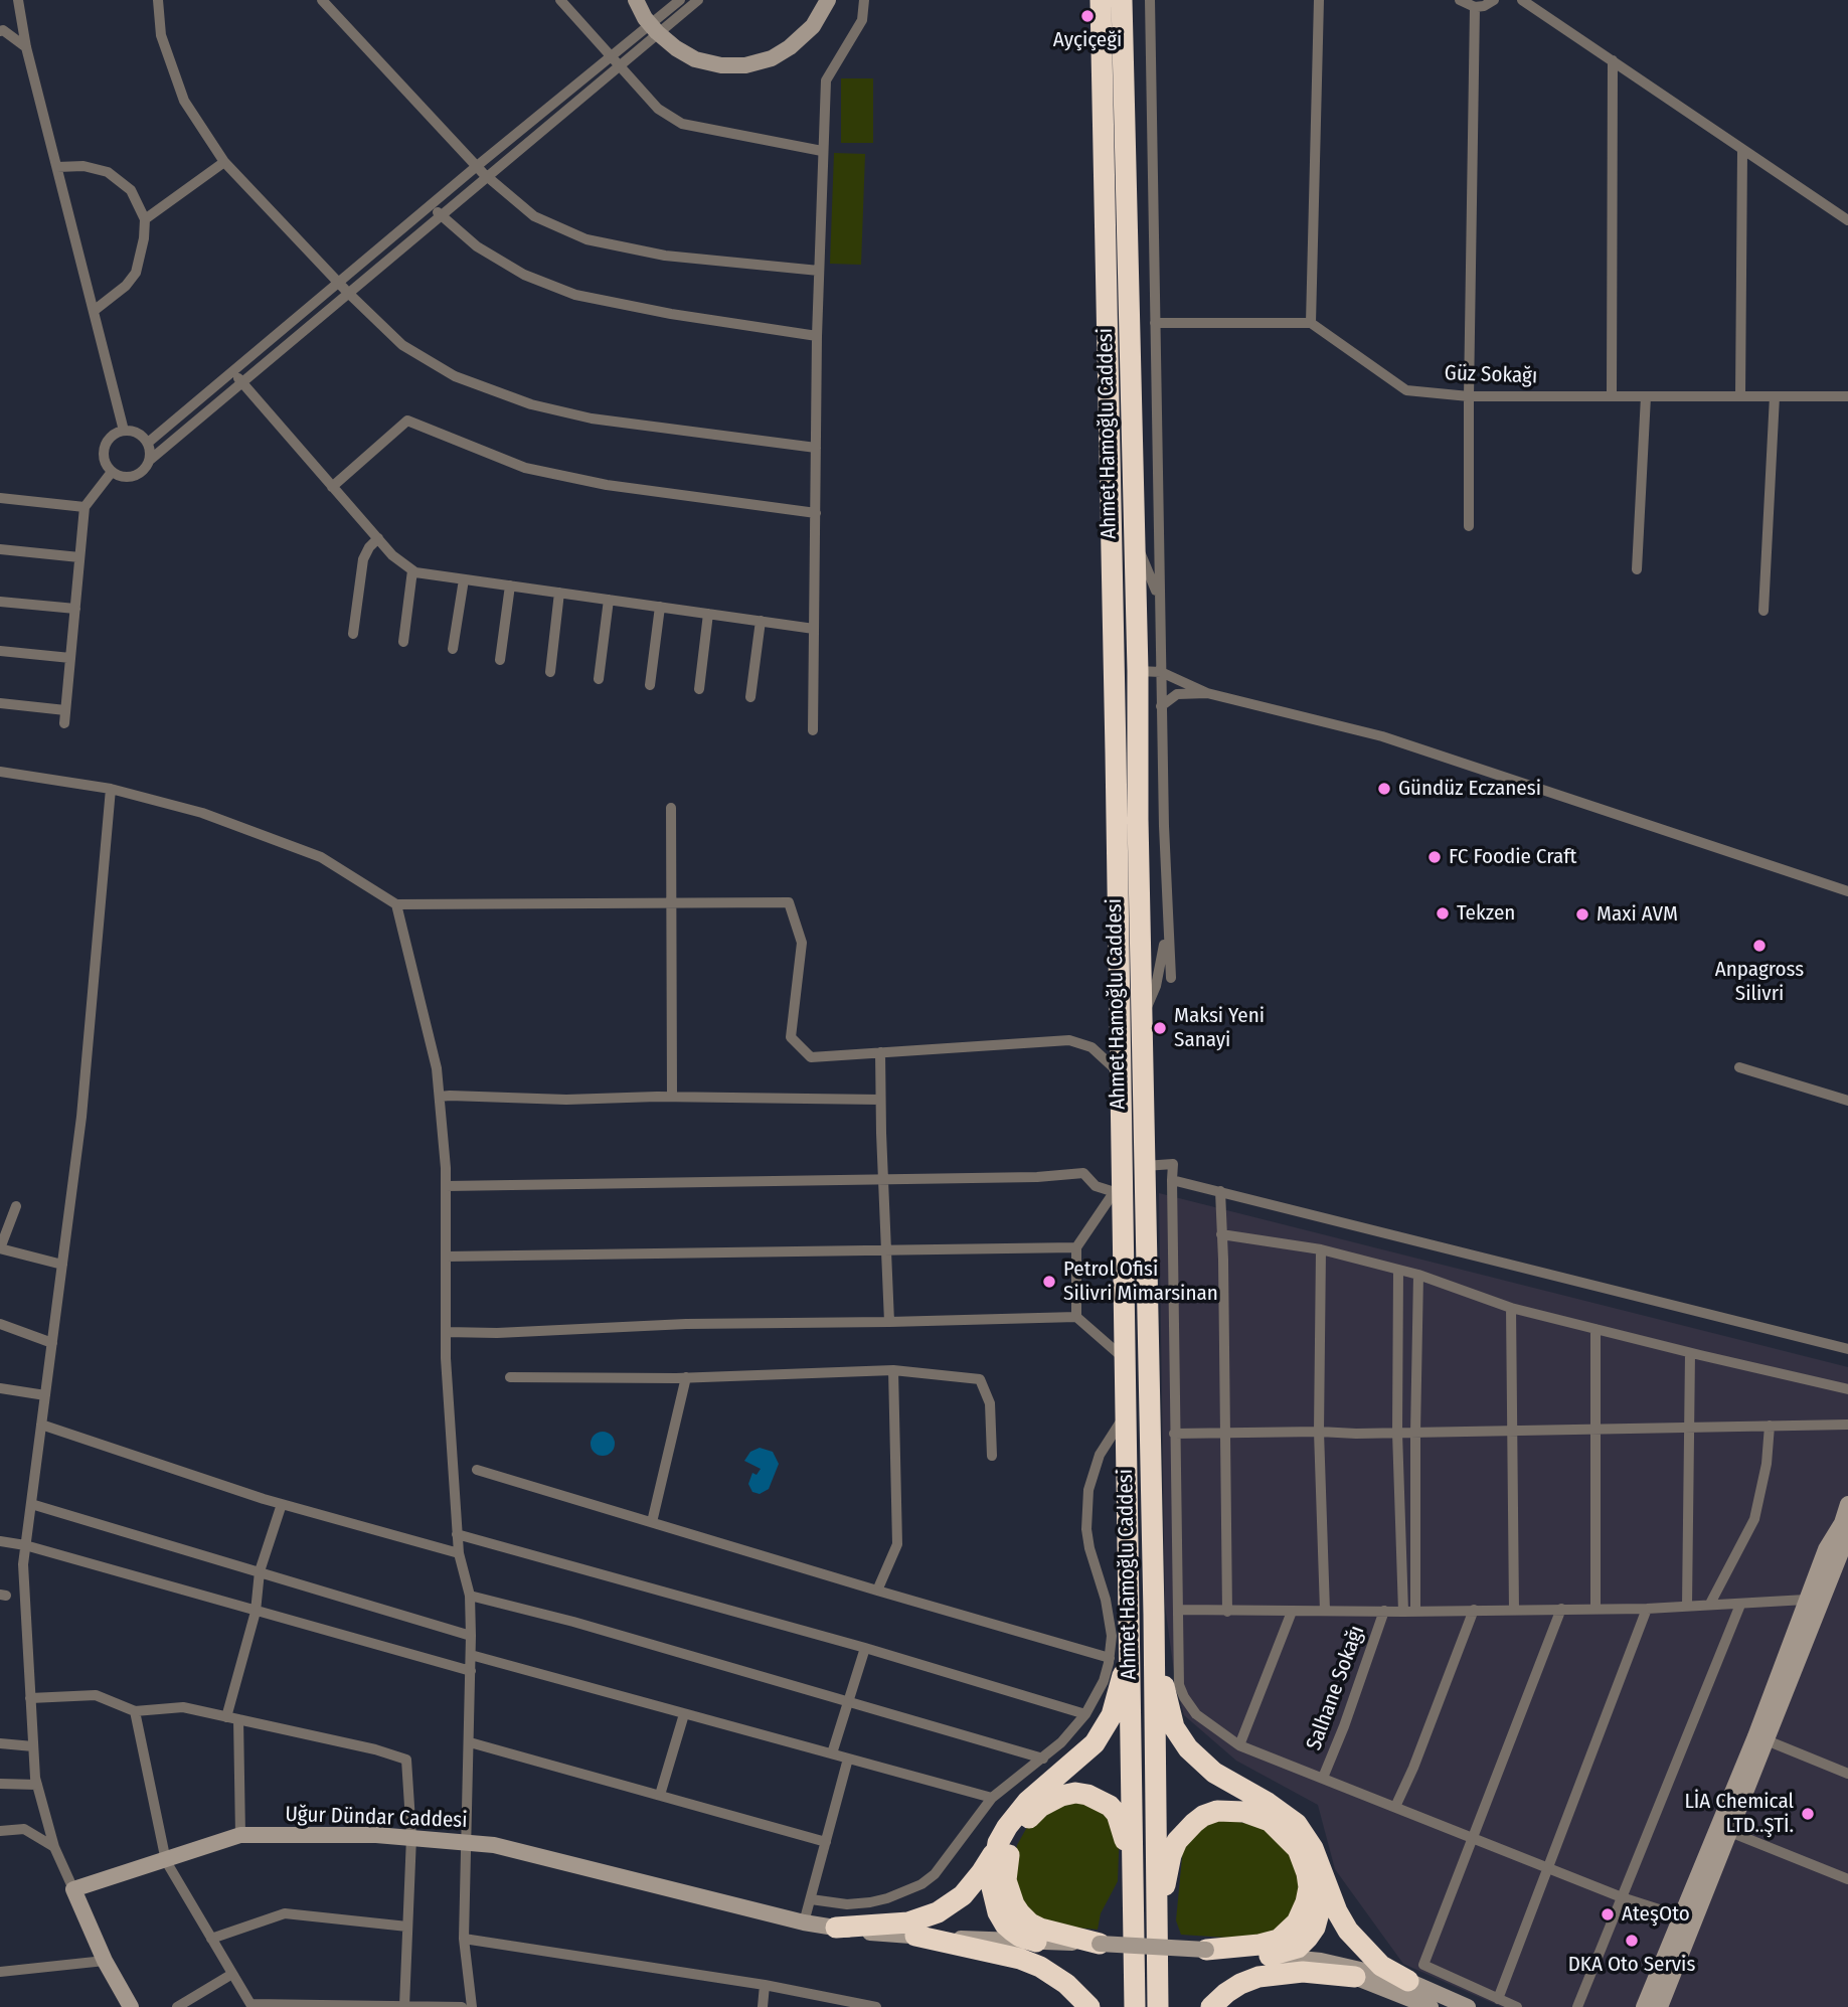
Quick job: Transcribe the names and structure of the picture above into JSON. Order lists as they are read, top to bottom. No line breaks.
{"streets":{"highway":["Ahmet Hamoğlu Caddesi"],"main road":["Uğur Dündar Caddesi"],"street":["Güz Sokağı","Salhane Sokağı"]},"places":["Ayçiçeği","Gündüz Eczanesi","FC Foodie Craft","Tekzen","Maxi AVM","Anpagross Silivri","Maksi Yeni Sanayi","Petrol Ofisi Silivri Mimarsinan","LİA Chemical LTD..ŞTİ.","AteşOto","DKA Oto Servis"]}
